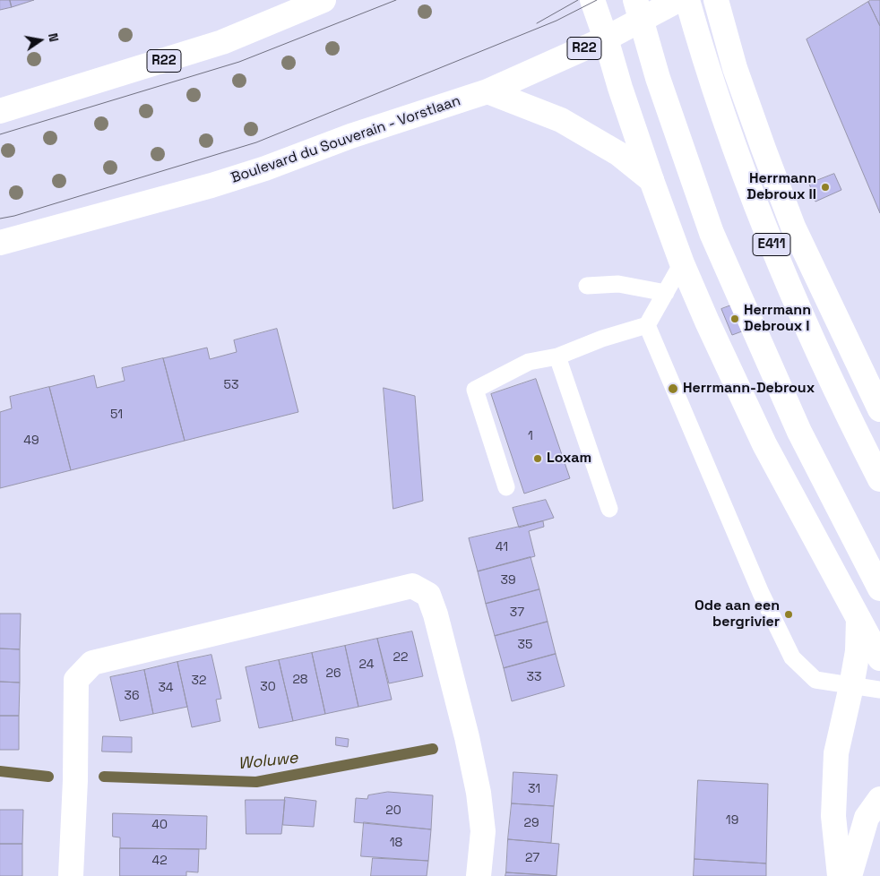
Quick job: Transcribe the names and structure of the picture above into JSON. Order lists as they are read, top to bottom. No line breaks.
{"streets":{"main road":["R22","Boulevard du Souverain - Vorstlaan","E411"]},"water":["Woluwe"],"places":["Herrmann Debroux II","Herrmann Debroux I","Herrmann-Debroux","Loxam","Ode aan een bergrivier"],"house_numbers":["53","51","1","49","41","39","37","35","22","24","26","33","28","32","30","34","36","31","20","19","29","40","18","27","42"],"north":"right"}
